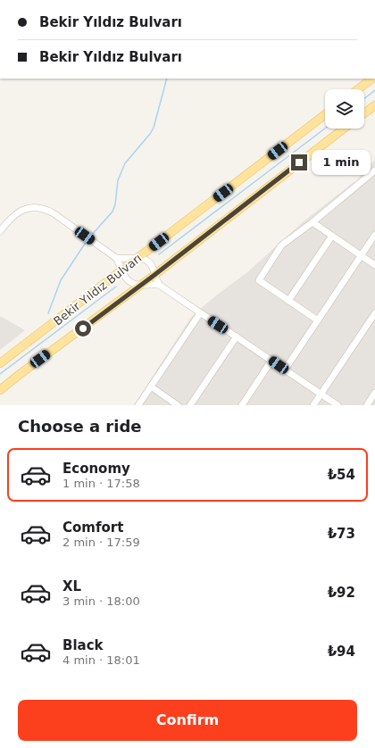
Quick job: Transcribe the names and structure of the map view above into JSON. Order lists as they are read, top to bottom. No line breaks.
{"streets":{"main road":["Bekir Yıldız Bulvarı"]},"page":{"banner":["Bekir Yıldız Bulvarı","Bekir Yıldız Bulvarı"],"bubble":"1 min","heading":"Choose a ride","list":[{"name":"Economy","note":"1 min · 17:58","value":"₺54"},{"name":"Comfort","note":"2 min · 17:59","value":"₺73"},{"name":"XL","note":"3 min · 18:00","value":"₺92"},{"name":"Black","note":"4 min · 18:01","value":"₺94"}],"buttons":"Confirm"}}
